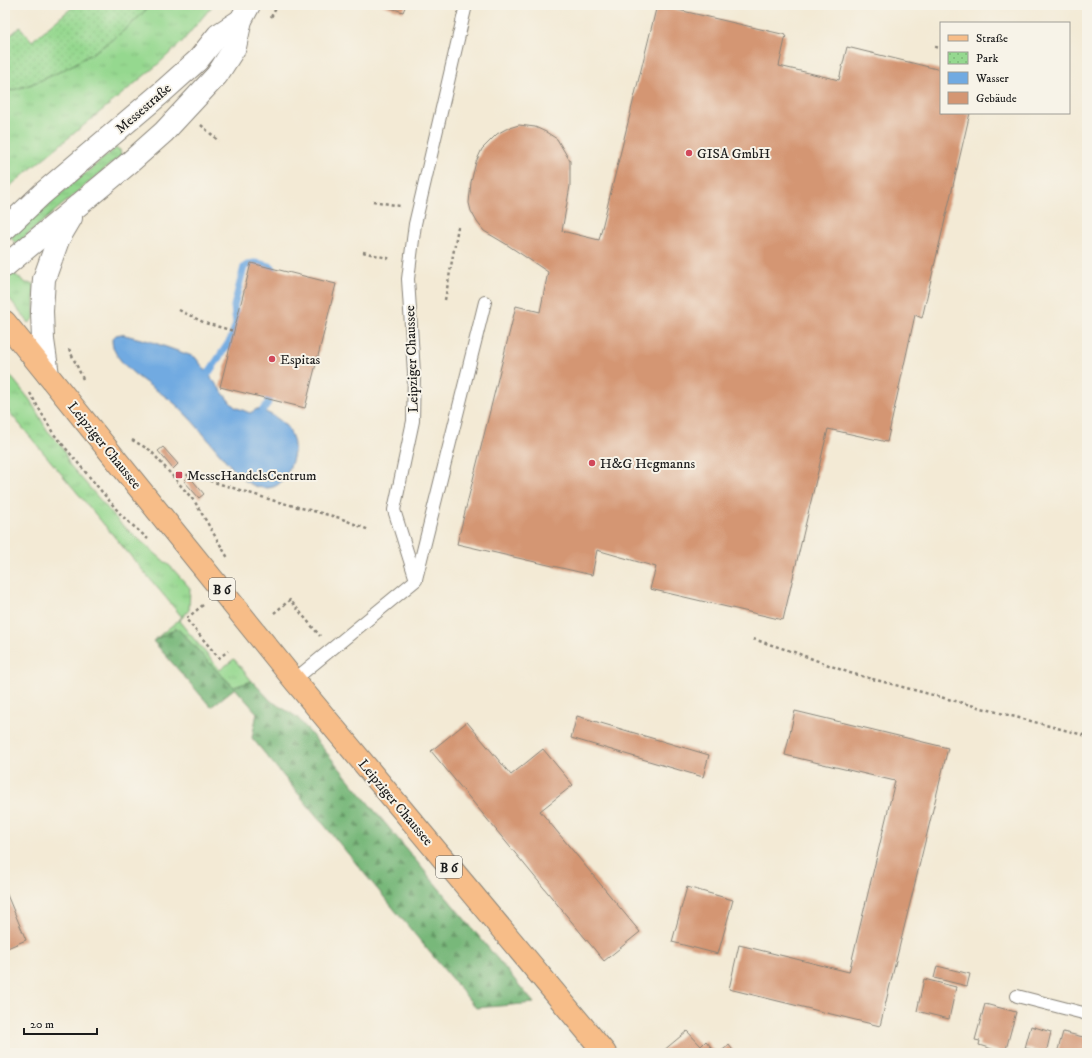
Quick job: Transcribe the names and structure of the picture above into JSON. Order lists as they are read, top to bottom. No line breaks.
{"streets":{"main road":["Leipziger Chaussee","B 6"],"street":["Messestraße"]},"crossings":[["Messestraße","Leipziger Chaussee"]],"places":{"other":["GISA GmbH","Espitas","H&G Hegmanns"],"transit":["MesseHandelsCentrum"]},"legend":["Straße","Park","Wasser","Gebäude"],"scale_bar":"20 m"}
